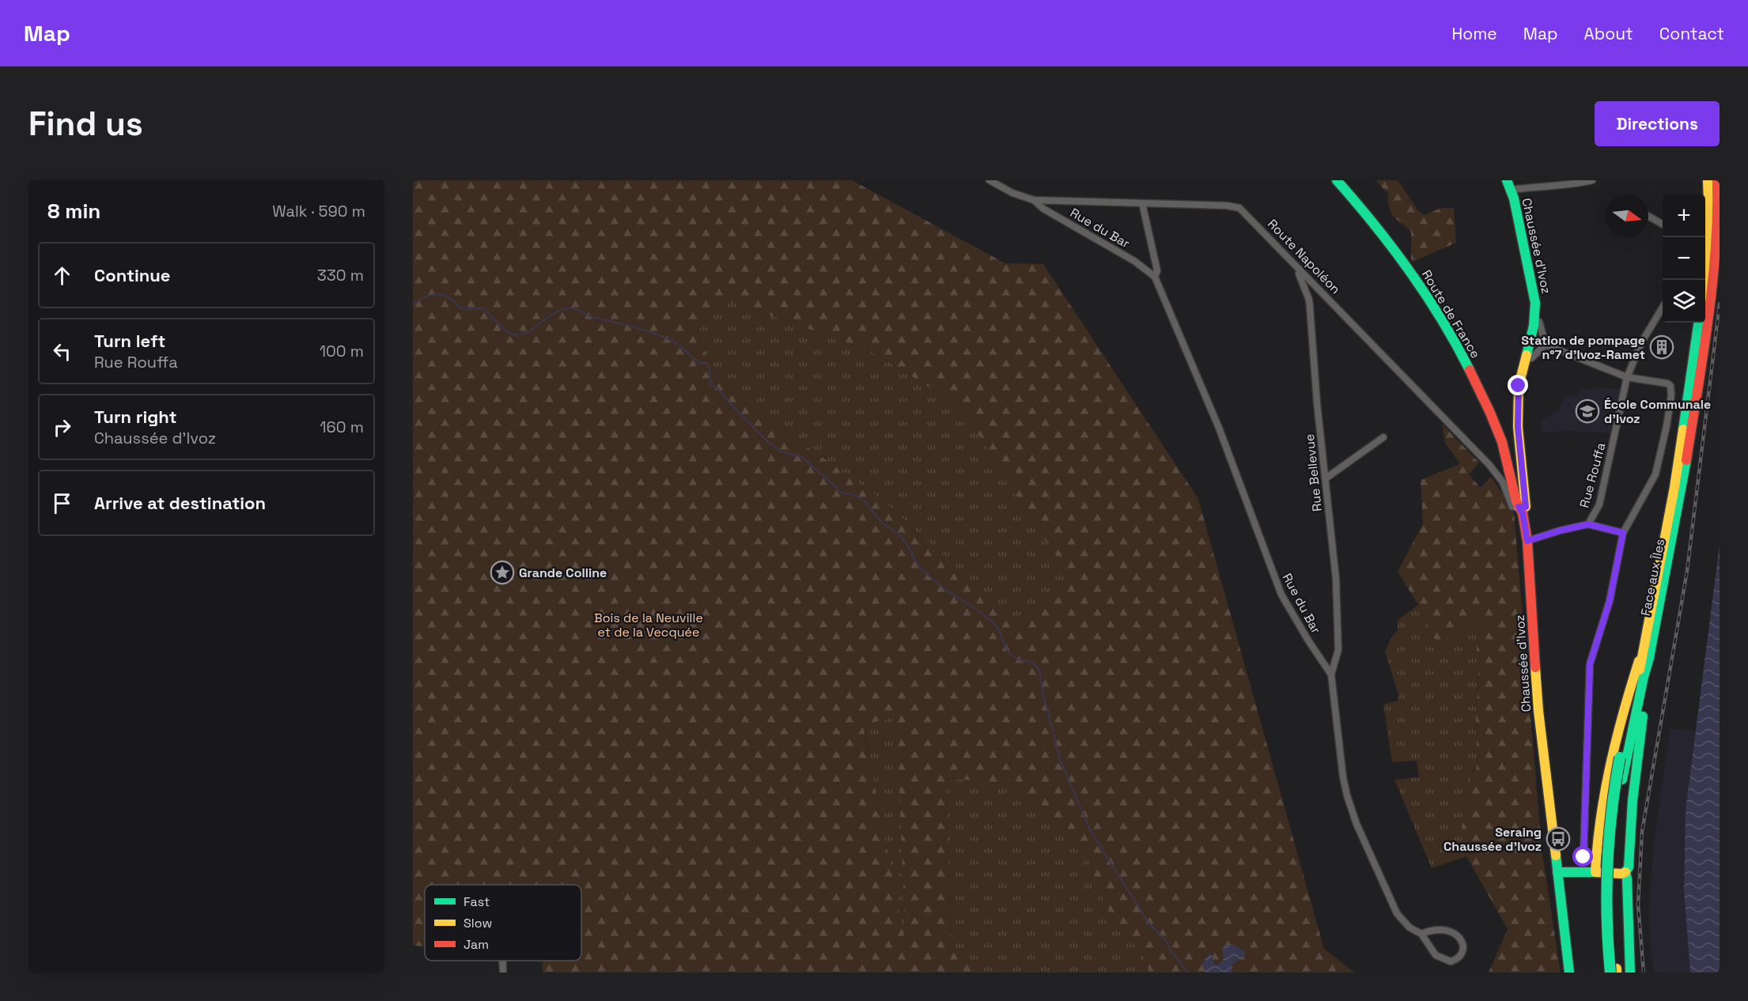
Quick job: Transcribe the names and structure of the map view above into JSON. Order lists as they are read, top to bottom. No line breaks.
{"streets":{"main road":["Chaussée d'Ivoz","Route de France","Face aux Îles"],"street":["Rue du Bar","Route Napoléon","Rue Bellevue","Rue Rouffa"]},"crossings":[["Rue du Bar","Route Napoléon"],["Rue du Bar","Rue Bellevue"],["Chaussée d'Ivoz","Route Napoléon"],["Chaussée d'Ivoz","Route de France"],["Chaussée d'Ivoz","Rue Rouffa"],["Route Napoléon","Route de France"],["Route Napoléon","Rue Bellevue"]],"parks":["Bois de la Neuville et de la Vecquée"],"places":{"building":["Station de pompage n°7 d'Ivoz-Ramet"],"school or university":["École Communale d'Ivoz"],"place":["Grande Colline"],"bus stop":["Seraing Chaussée d'Ivoz"]},"legend":["Fast","Slow","Jam"],"north":"right","page":{"header":"Map","nav":["Home","Map","About","Contact"],"buttons":"Directions","title":"Find us","heading":["8 min","Walk · 590 m"],"map_buttons":["+","−"],"list":[["Continue","330 m"],["Turn left","Rue Rouffa","100 m"],["Turn right","Chaussée d'Ivoz","160 m"],"Arrive at destination"]}}
